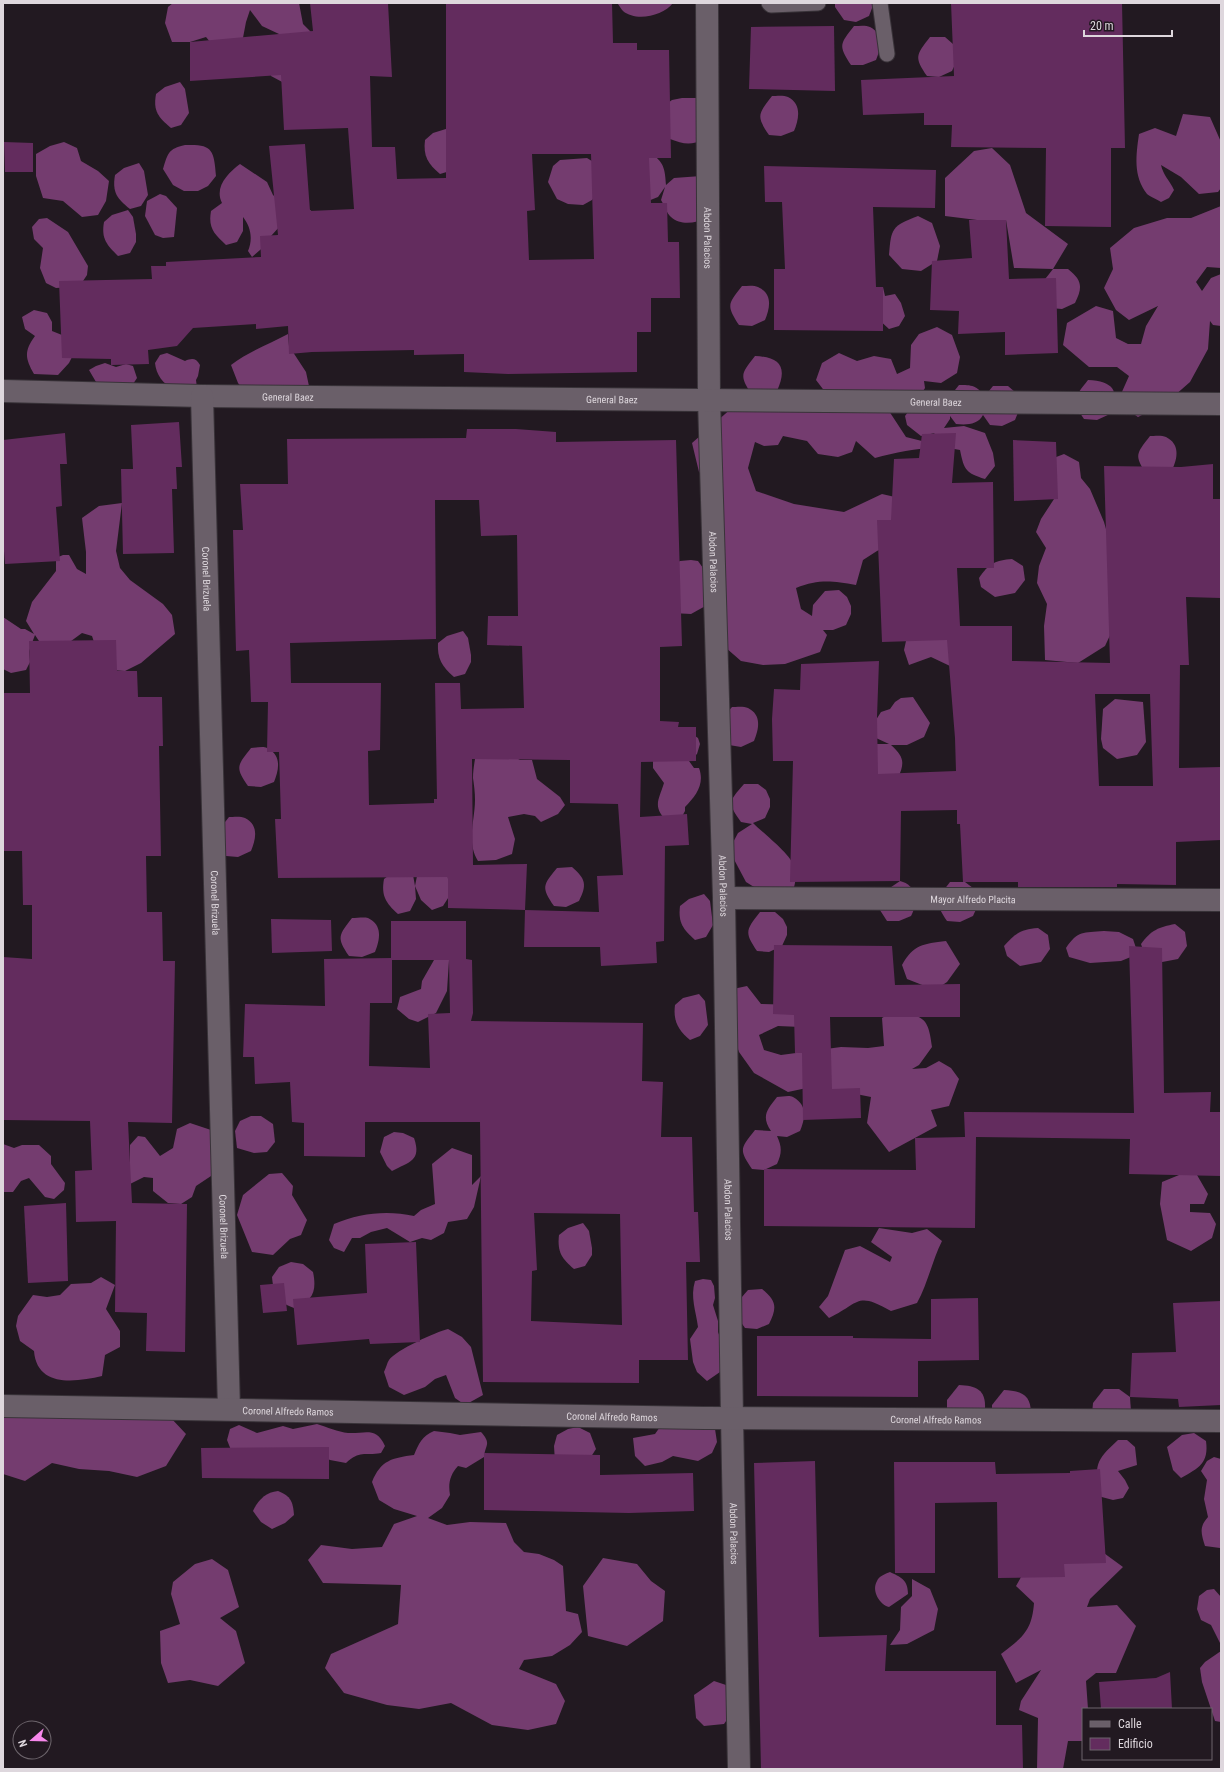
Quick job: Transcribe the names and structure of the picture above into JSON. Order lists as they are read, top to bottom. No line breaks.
{"streets":{"street":["Abdon Palacios","General Baez","Coronel Brizuela","Mayor Alfredo Placita","Coronel Alfredo Ramos"]},"crossings":[["Abdon Palacios","General Baez"],["Abdon Palacios","Mayor Alfredo Placita"],["Abdon Palacios","Coronel Alfredo Ramos"],["General Baez","Coronel Brizuela"],["Coronel Brizuela","Coronel Alfredo Ramos"]],"legend":["Calle","Edificio"],"scale_bar":"20 m","north":"left"}
